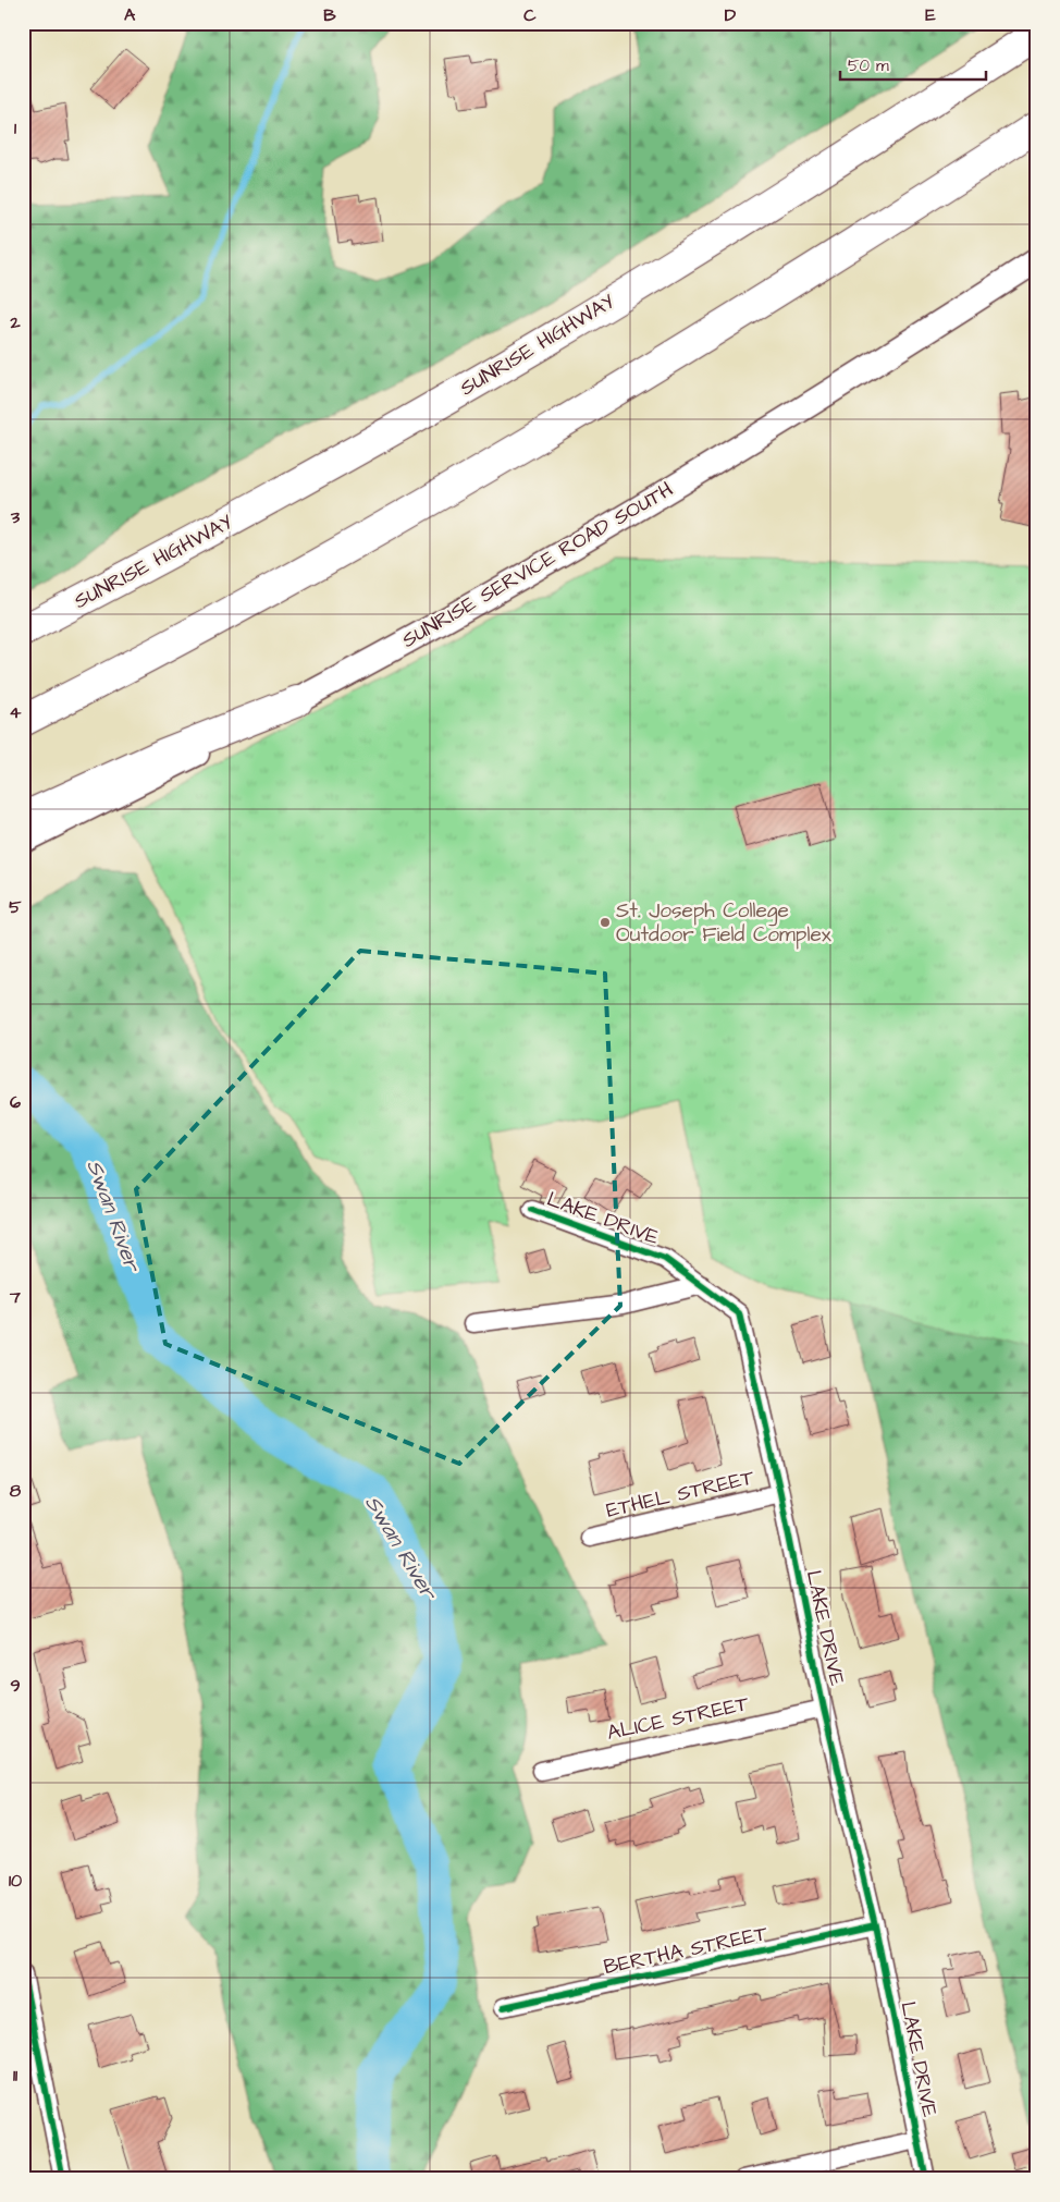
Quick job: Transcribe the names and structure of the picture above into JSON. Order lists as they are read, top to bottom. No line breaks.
{"streets":{"highway":["SUNRISE HIGHWAY"],"main road":["SUNRISE SERVICE ROAD SOUTH"],"street":["LAKE DRIVE","ETHEL STREET","ALICE STREET","BERTHA STREET"]},"crossings":[["LAKE DRIVE","ETHEL STREET"],["LAKE DRIVE","ALICE STREET"],["LAKE DRIVE","BERTHA STREET"]],"water":["Swan River"],"places":["St. Joseph College Outdoor Field Complex"],"scale_bar":"50 m","grid":{"columns":["A","B","C","D","E"],"rows":["1","2","3","4","5","6","7","8","9","10","11"]}}
